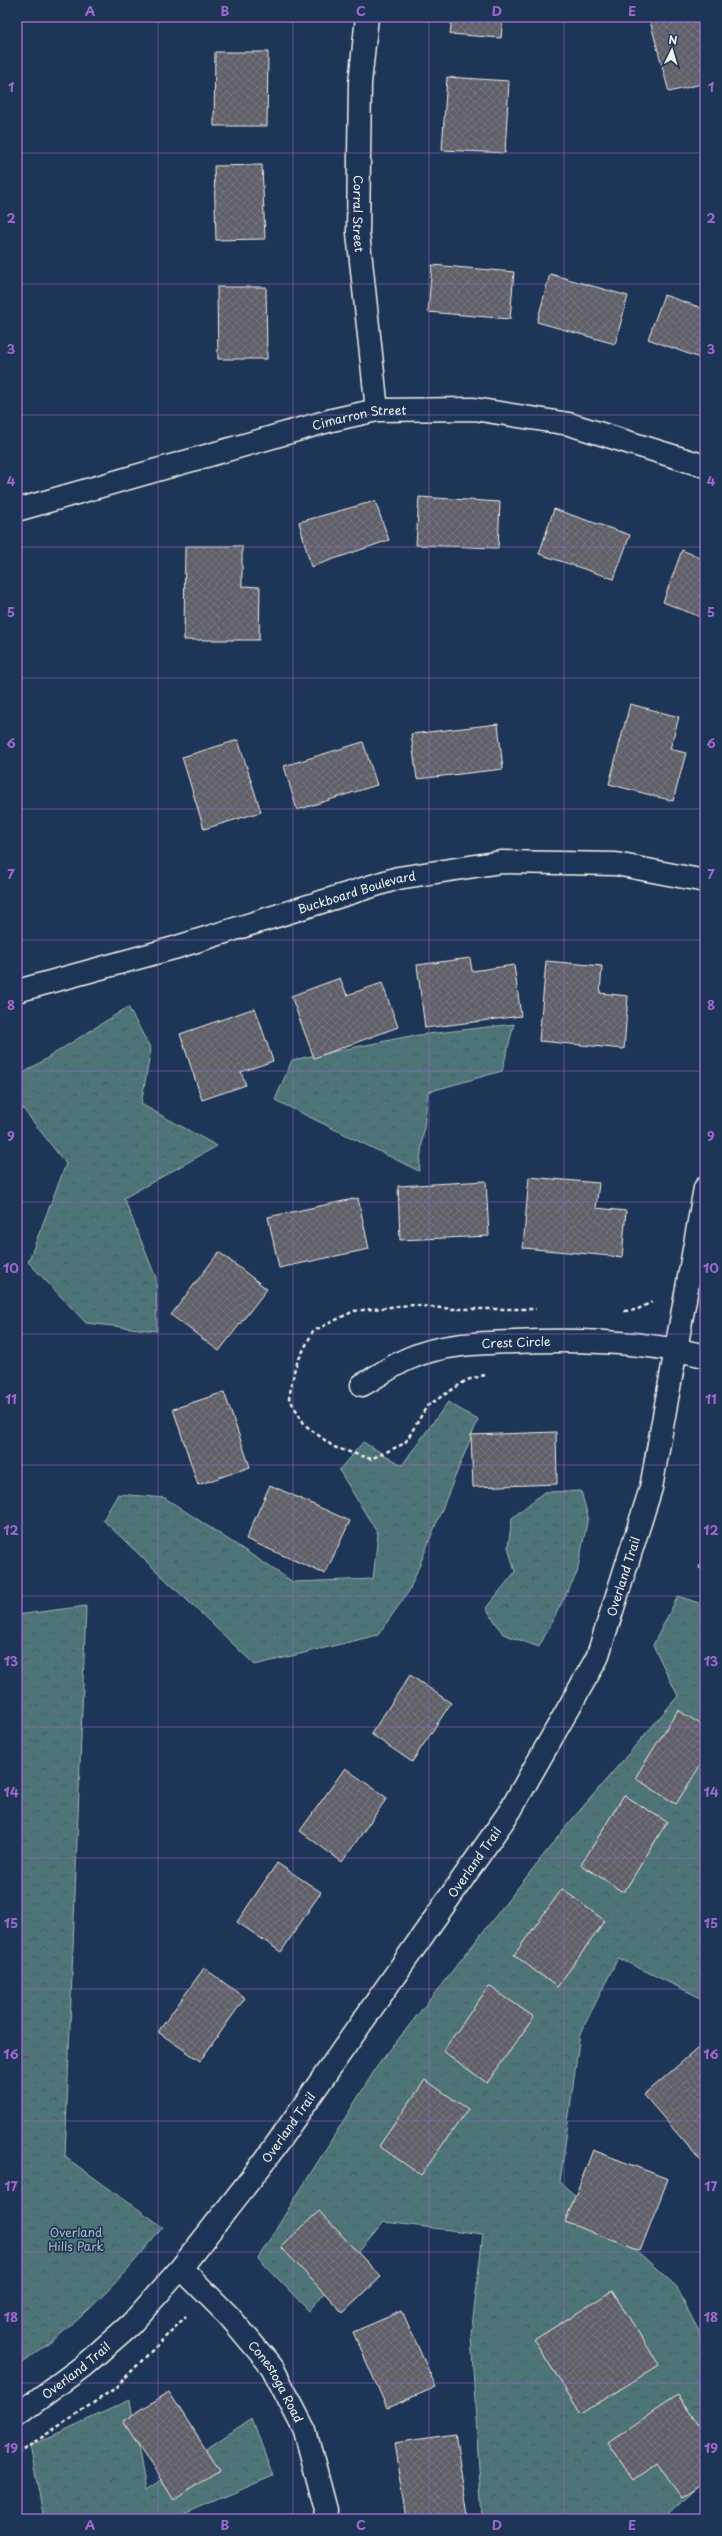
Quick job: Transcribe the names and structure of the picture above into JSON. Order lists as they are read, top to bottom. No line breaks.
{"streets":{"street":["Corral Street","Cimarron Street","Buckboard Boulevard","Crest Circle","Overland Trail","Conestoga Road"]},"crossings":[["Corral Street","Cimarron Street"],["Crest Circle","Overland Trail"],["Overland Trail","Conestoga Road"]],"parks":["Overland Hills Park"],"north":"top","grid":{"columns":["A","B","C","D","E"],"rows":["1","2","3","4","5","6","7","8","9","10","11","12","13","14","15","16","17","18","19"]}}
